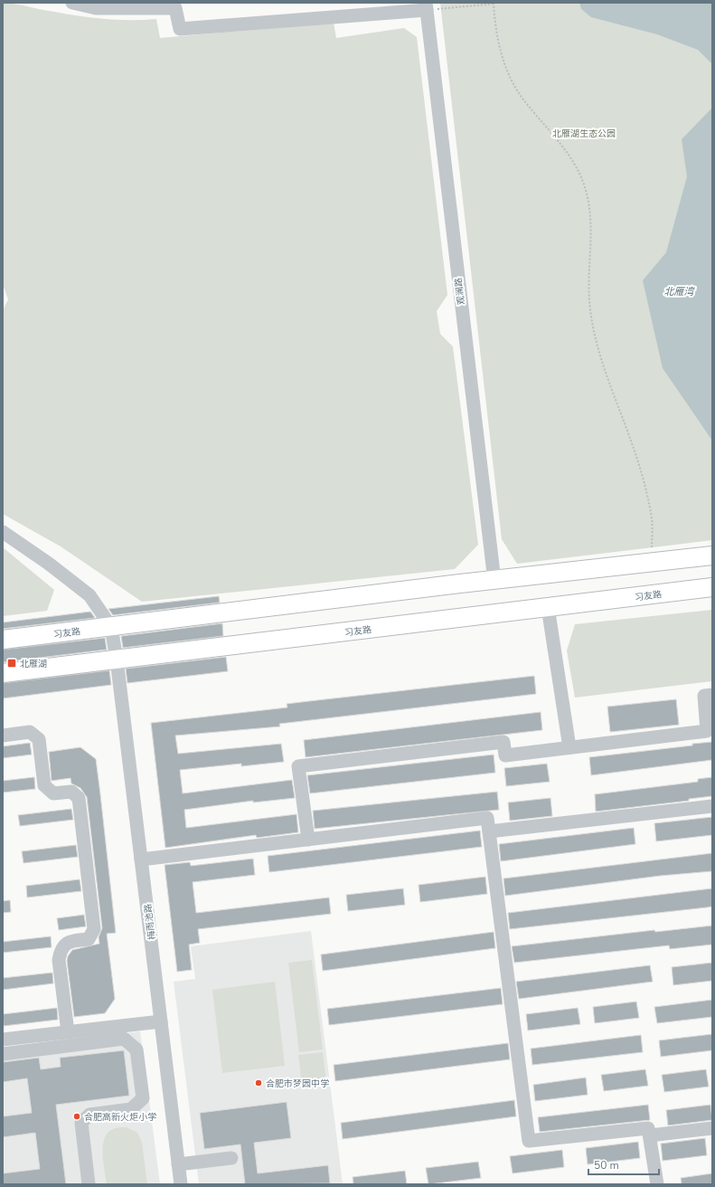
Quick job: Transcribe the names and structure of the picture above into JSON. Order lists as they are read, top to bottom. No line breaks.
{"streets":{"main road":["习友路"],"street":["观澜路","梅雨池路"]},"crossings":[["观澜路","习友路"],["习友路","梅雨池路"]],"water":["北雁湾"],"parks":["北雁湖生态公园"],"places":{"transit":["北雁湖"],"other":["合肥市梦园中学","合肥高新火炬小学"]},"scale_bar":"50 m"}
